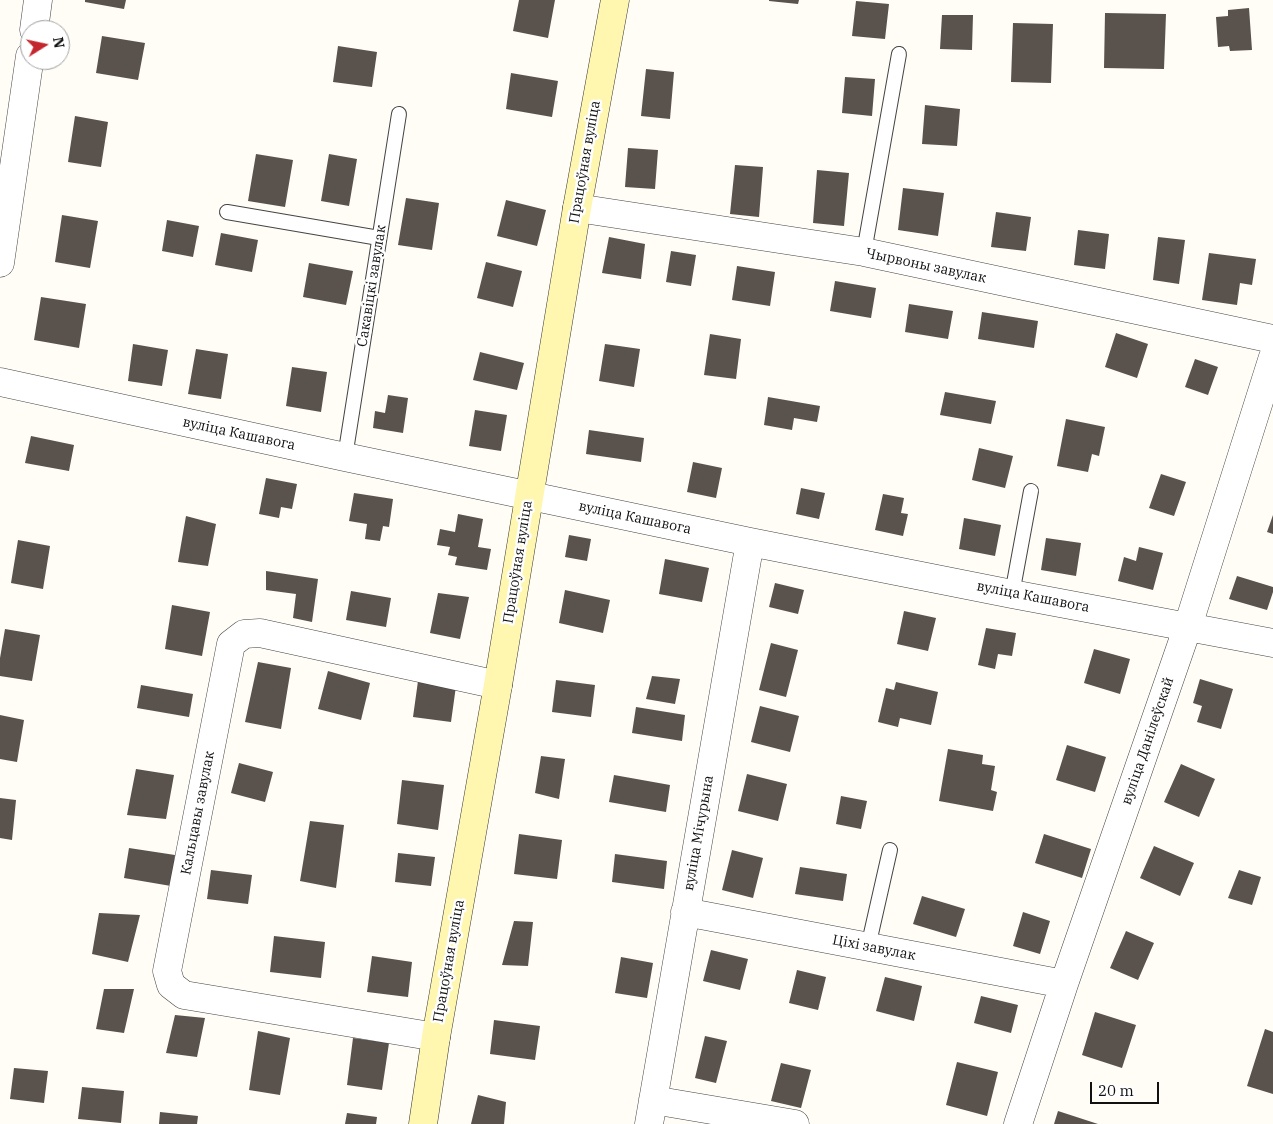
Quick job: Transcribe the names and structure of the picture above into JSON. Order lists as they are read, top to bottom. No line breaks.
{"streets":{"main road":["Працоўная вуліца"],"street":["Чырвоны завулак","вуліца Кашавога","вуліца Данілеўскай","Кальцавы завулак","вуліца Мічурына","Ціхі завулак"],"lane":["Сакавіцкі завулак"]},"crossings":[["Працоўная вуліца","Чырвоны завулак"],["Працоўная вуліца","вуліца Кашавога"],["Працоўная вуліца","Кальцавы завулак"],["Сакавіцкі завулак","вуліца Кашавога"],["вуліца Кашавога","вуліца Данілеўскай"],["вуліца Кашавога","вуліца Мічурына"],["вуліца Данілеўскай","Ціхі завулак"],["вуліца Мічурына","Ціхі завулак"]],"scale_bar":"20 m","north":"right"}
